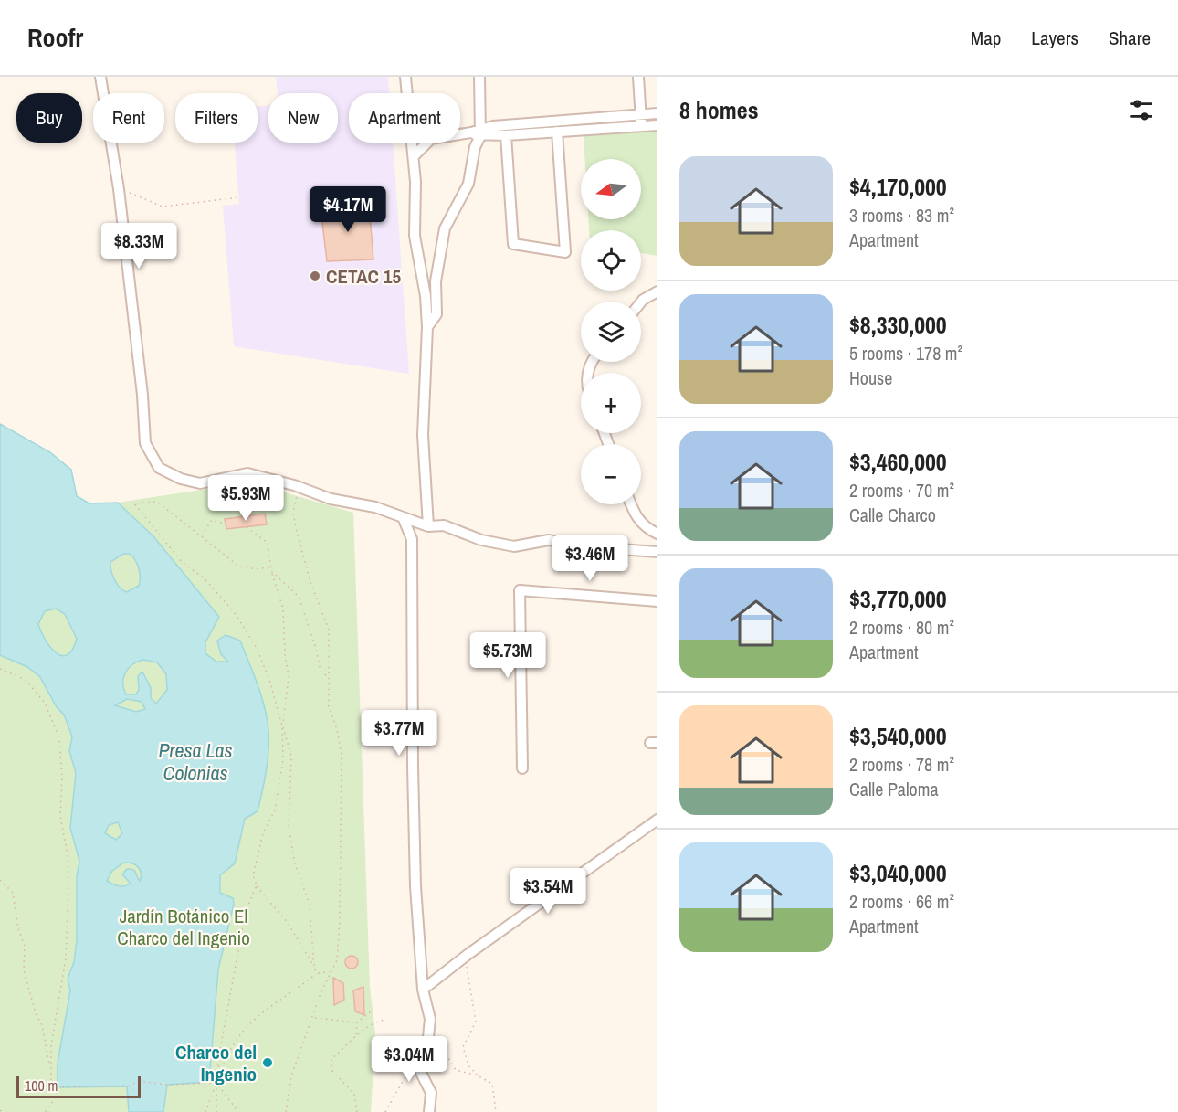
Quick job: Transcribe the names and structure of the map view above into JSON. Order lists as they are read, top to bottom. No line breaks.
{"water":["Presa Las Colonias"],"parks":["Jardín Botánico El Charco del Ingenio"],"places":["CETAC 15","Charco del Ingenio"],"scale_bar":"100 m","north":"left","page":{"header":"Roofr","nav":["Map","Layers","Share"],"heading":"8 homes","chip":["Buy","Rent","Filters","New","Apartment"],"list":[{"name":"$4,170,000","note":"3 rooms · 83 m² · Apartment"},{"name":"$8,330,000","note":"5 rooms · 178 m² · House"},{"name":"$3,460,000","note":"2 rooms · 70 m² · Calle Charco"},{"name":"$3,770,000","note":"2 rooms · 80 m² · Apartment"},{"name":"$3,540,000","note":"2 rooms · 78 m² · Calle Paloma"},{"name":"$3,040,000","note":"2 rooms · 66 m² · Apartment"}],"map_buttons":["+","−"],"price":["$4.17M","$8.33M","$5.93M","$3.46M","$5.73M","$3.77M","$3.54M","$3.04M"],"scale":"100 m"}}
